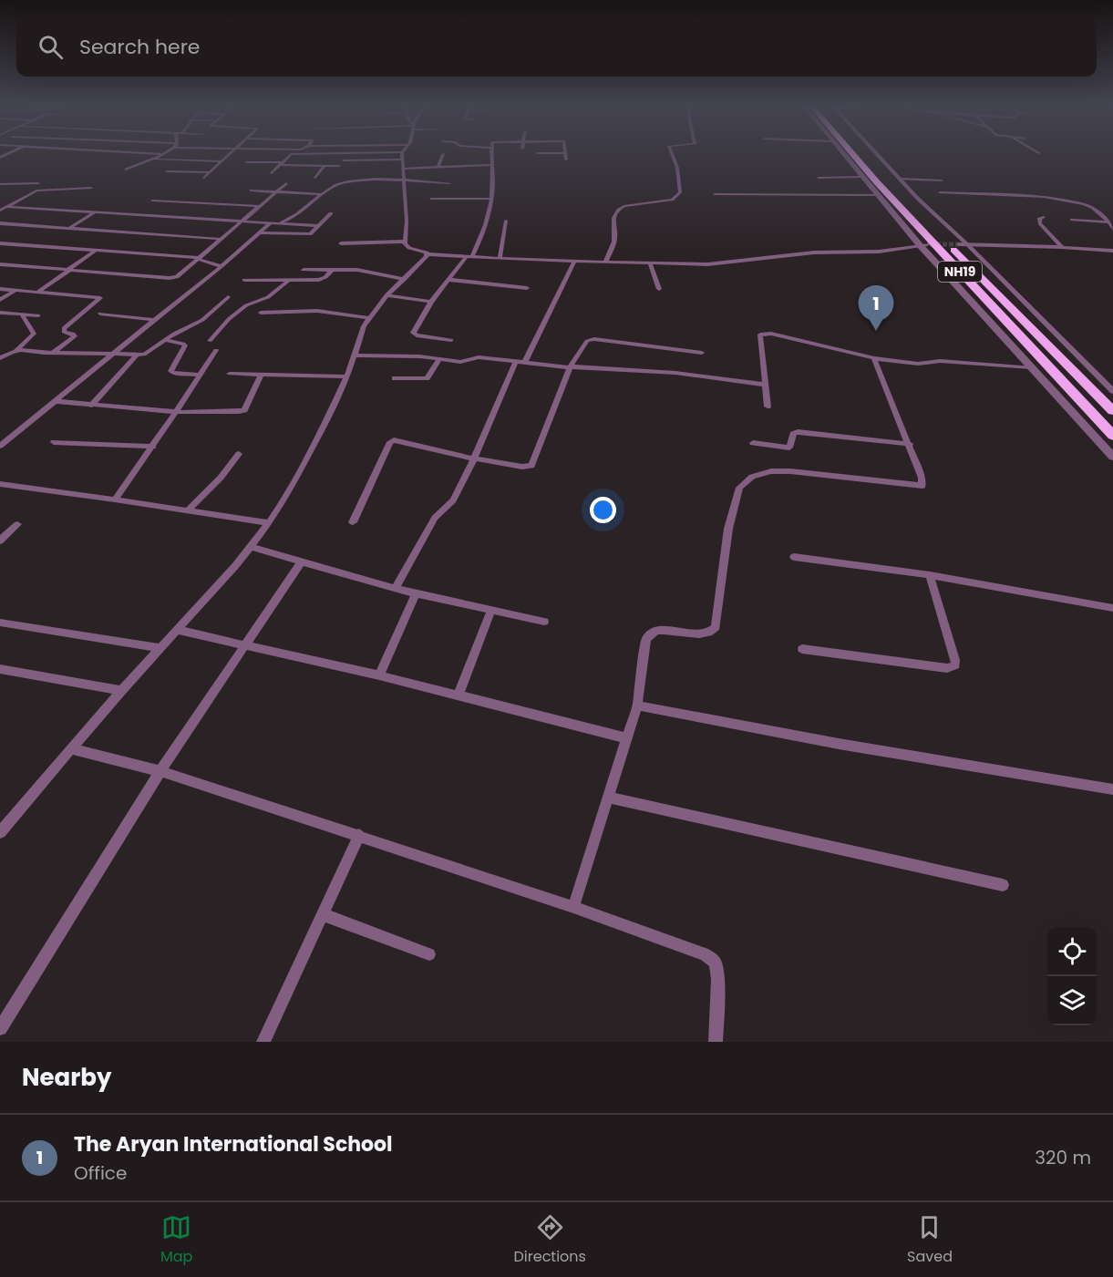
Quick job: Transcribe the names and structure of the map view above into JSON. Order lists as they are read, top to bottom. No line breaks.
{"streets":{"highway":["NH19"]},"page":{"search":"Search here","pins":"1","heading":"Nearby","list":[{"mark":"1","name":"The Aryan International School","note":"Office","value":"320 m"}],"nav":["Map","Directions","Saved"]}}
